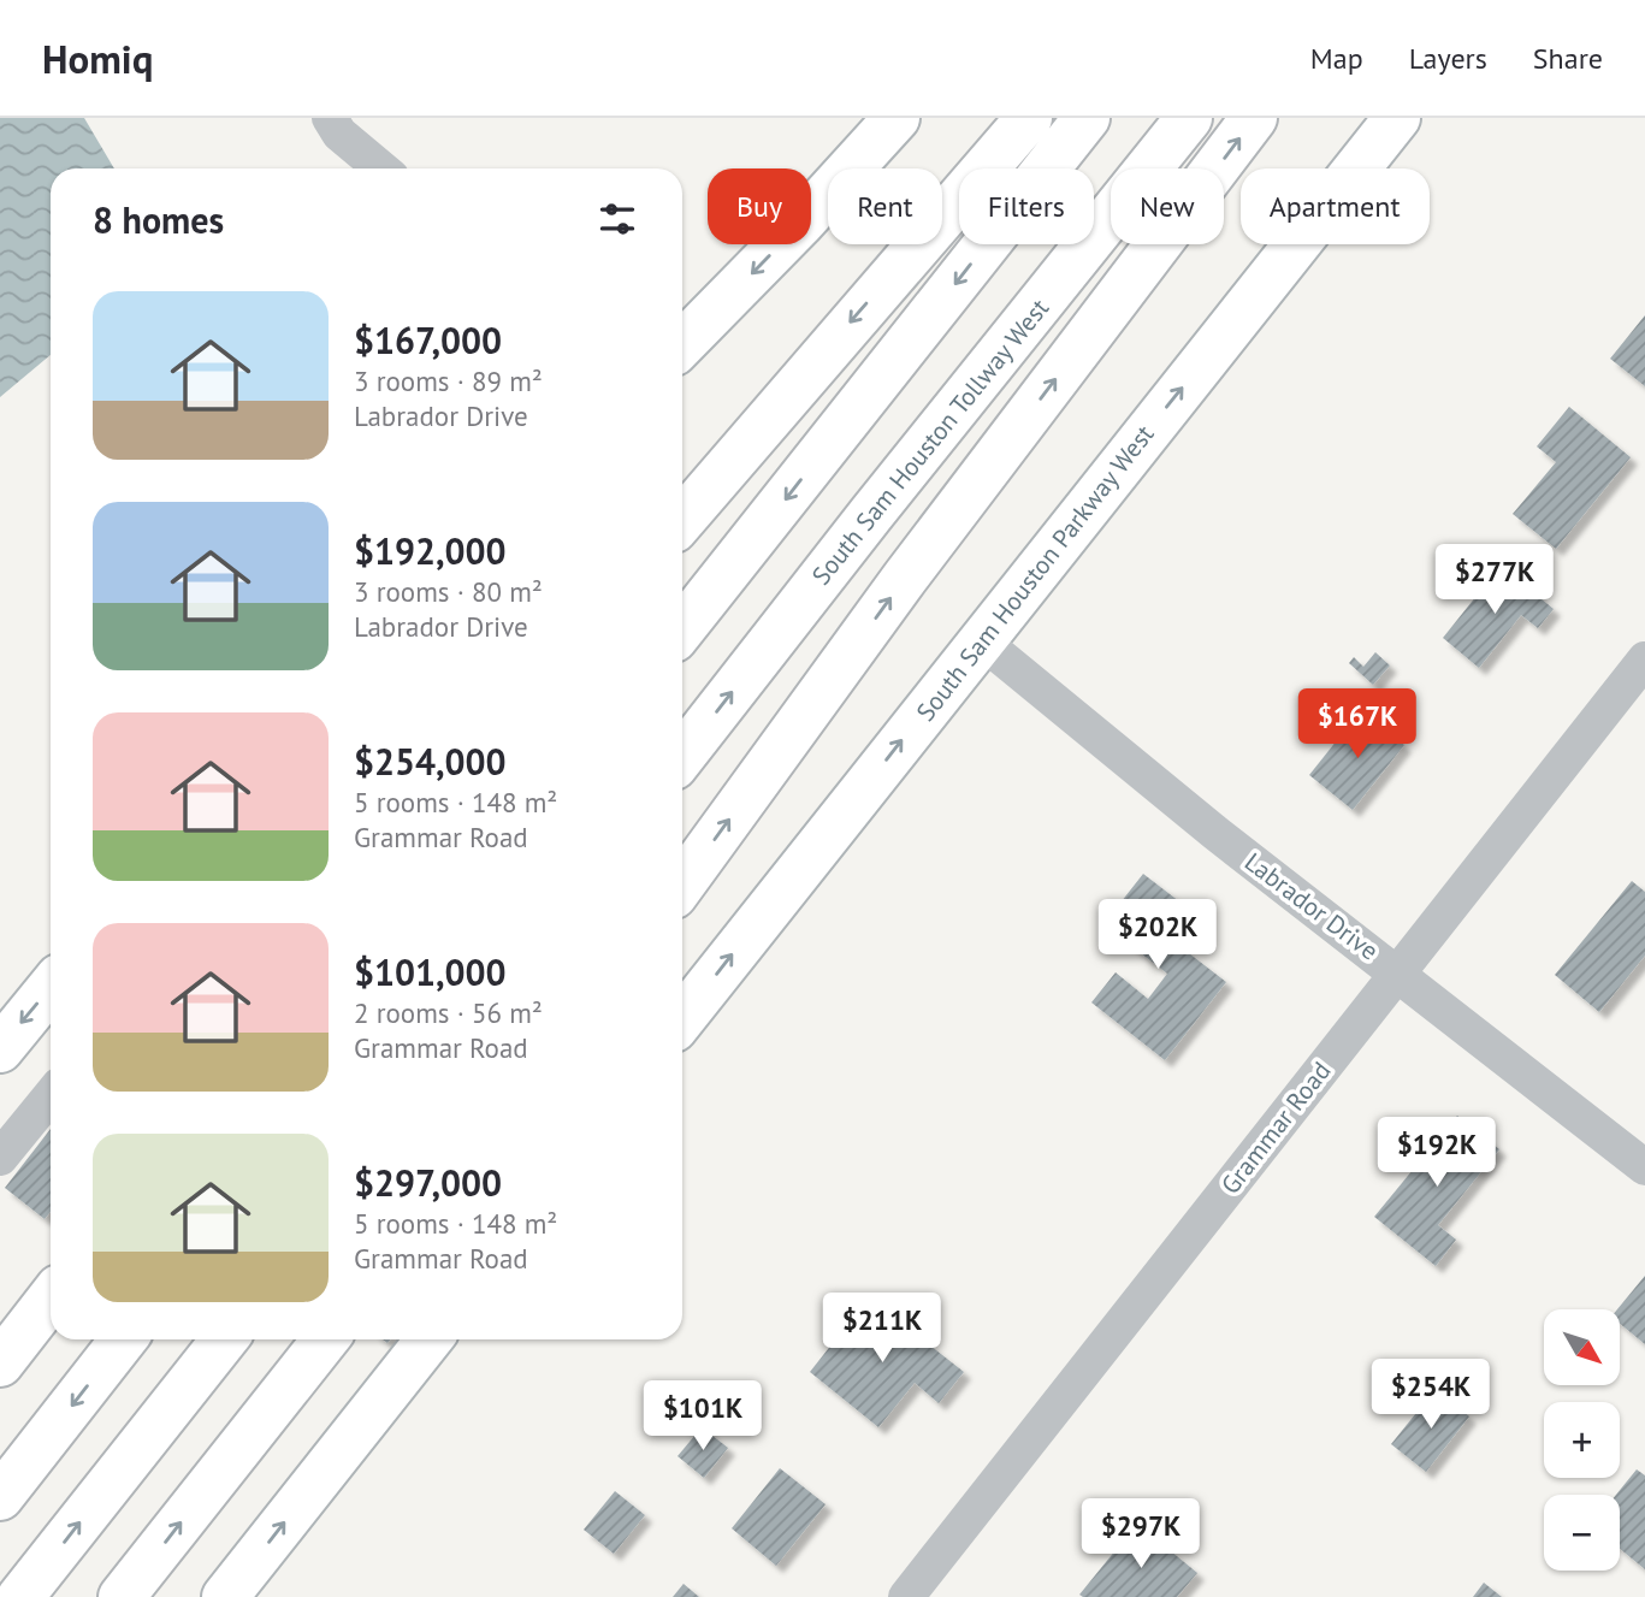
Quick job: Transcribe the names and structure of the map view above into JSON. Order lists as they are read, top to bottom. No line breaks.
{"streets":{"main road":["South Sam Houston Tollway West","South Sam Houston Parkway West"],"street":["Labrador Drive","Grammar Road"]},"crossings":[["South Sam Houston Parkway West","Labrador Drive"],["Labrador Drive","Grammar Road"]],"north":"bottom right","page":{"header":"Homiq","nav":["Map","Layers","Share"],"chip":["Buy","Rent","Filters","New","Apartment"],"heading":"8 homes","list":[{"name":"$167,000","note":"3 rooms · 89 m² · Labrador Drive"},{"name":"$192,000","note":"3 rooms · 80 m² · Labrador Drive"},{"name":"$254,000","note":"5 rooms · 148 m² · Grammar Road"},{"name":"$101,000","note":"2 rooms · 56 m² · Grammar Road"},{"name":"$297,000","note":"5 rooms · 148 m² · Grammar Road"}],"price":["$277K","$167K","$202K","$192K","$211K","$254K","$101K","$297K"],"map_buttons":["+","−"]}}
